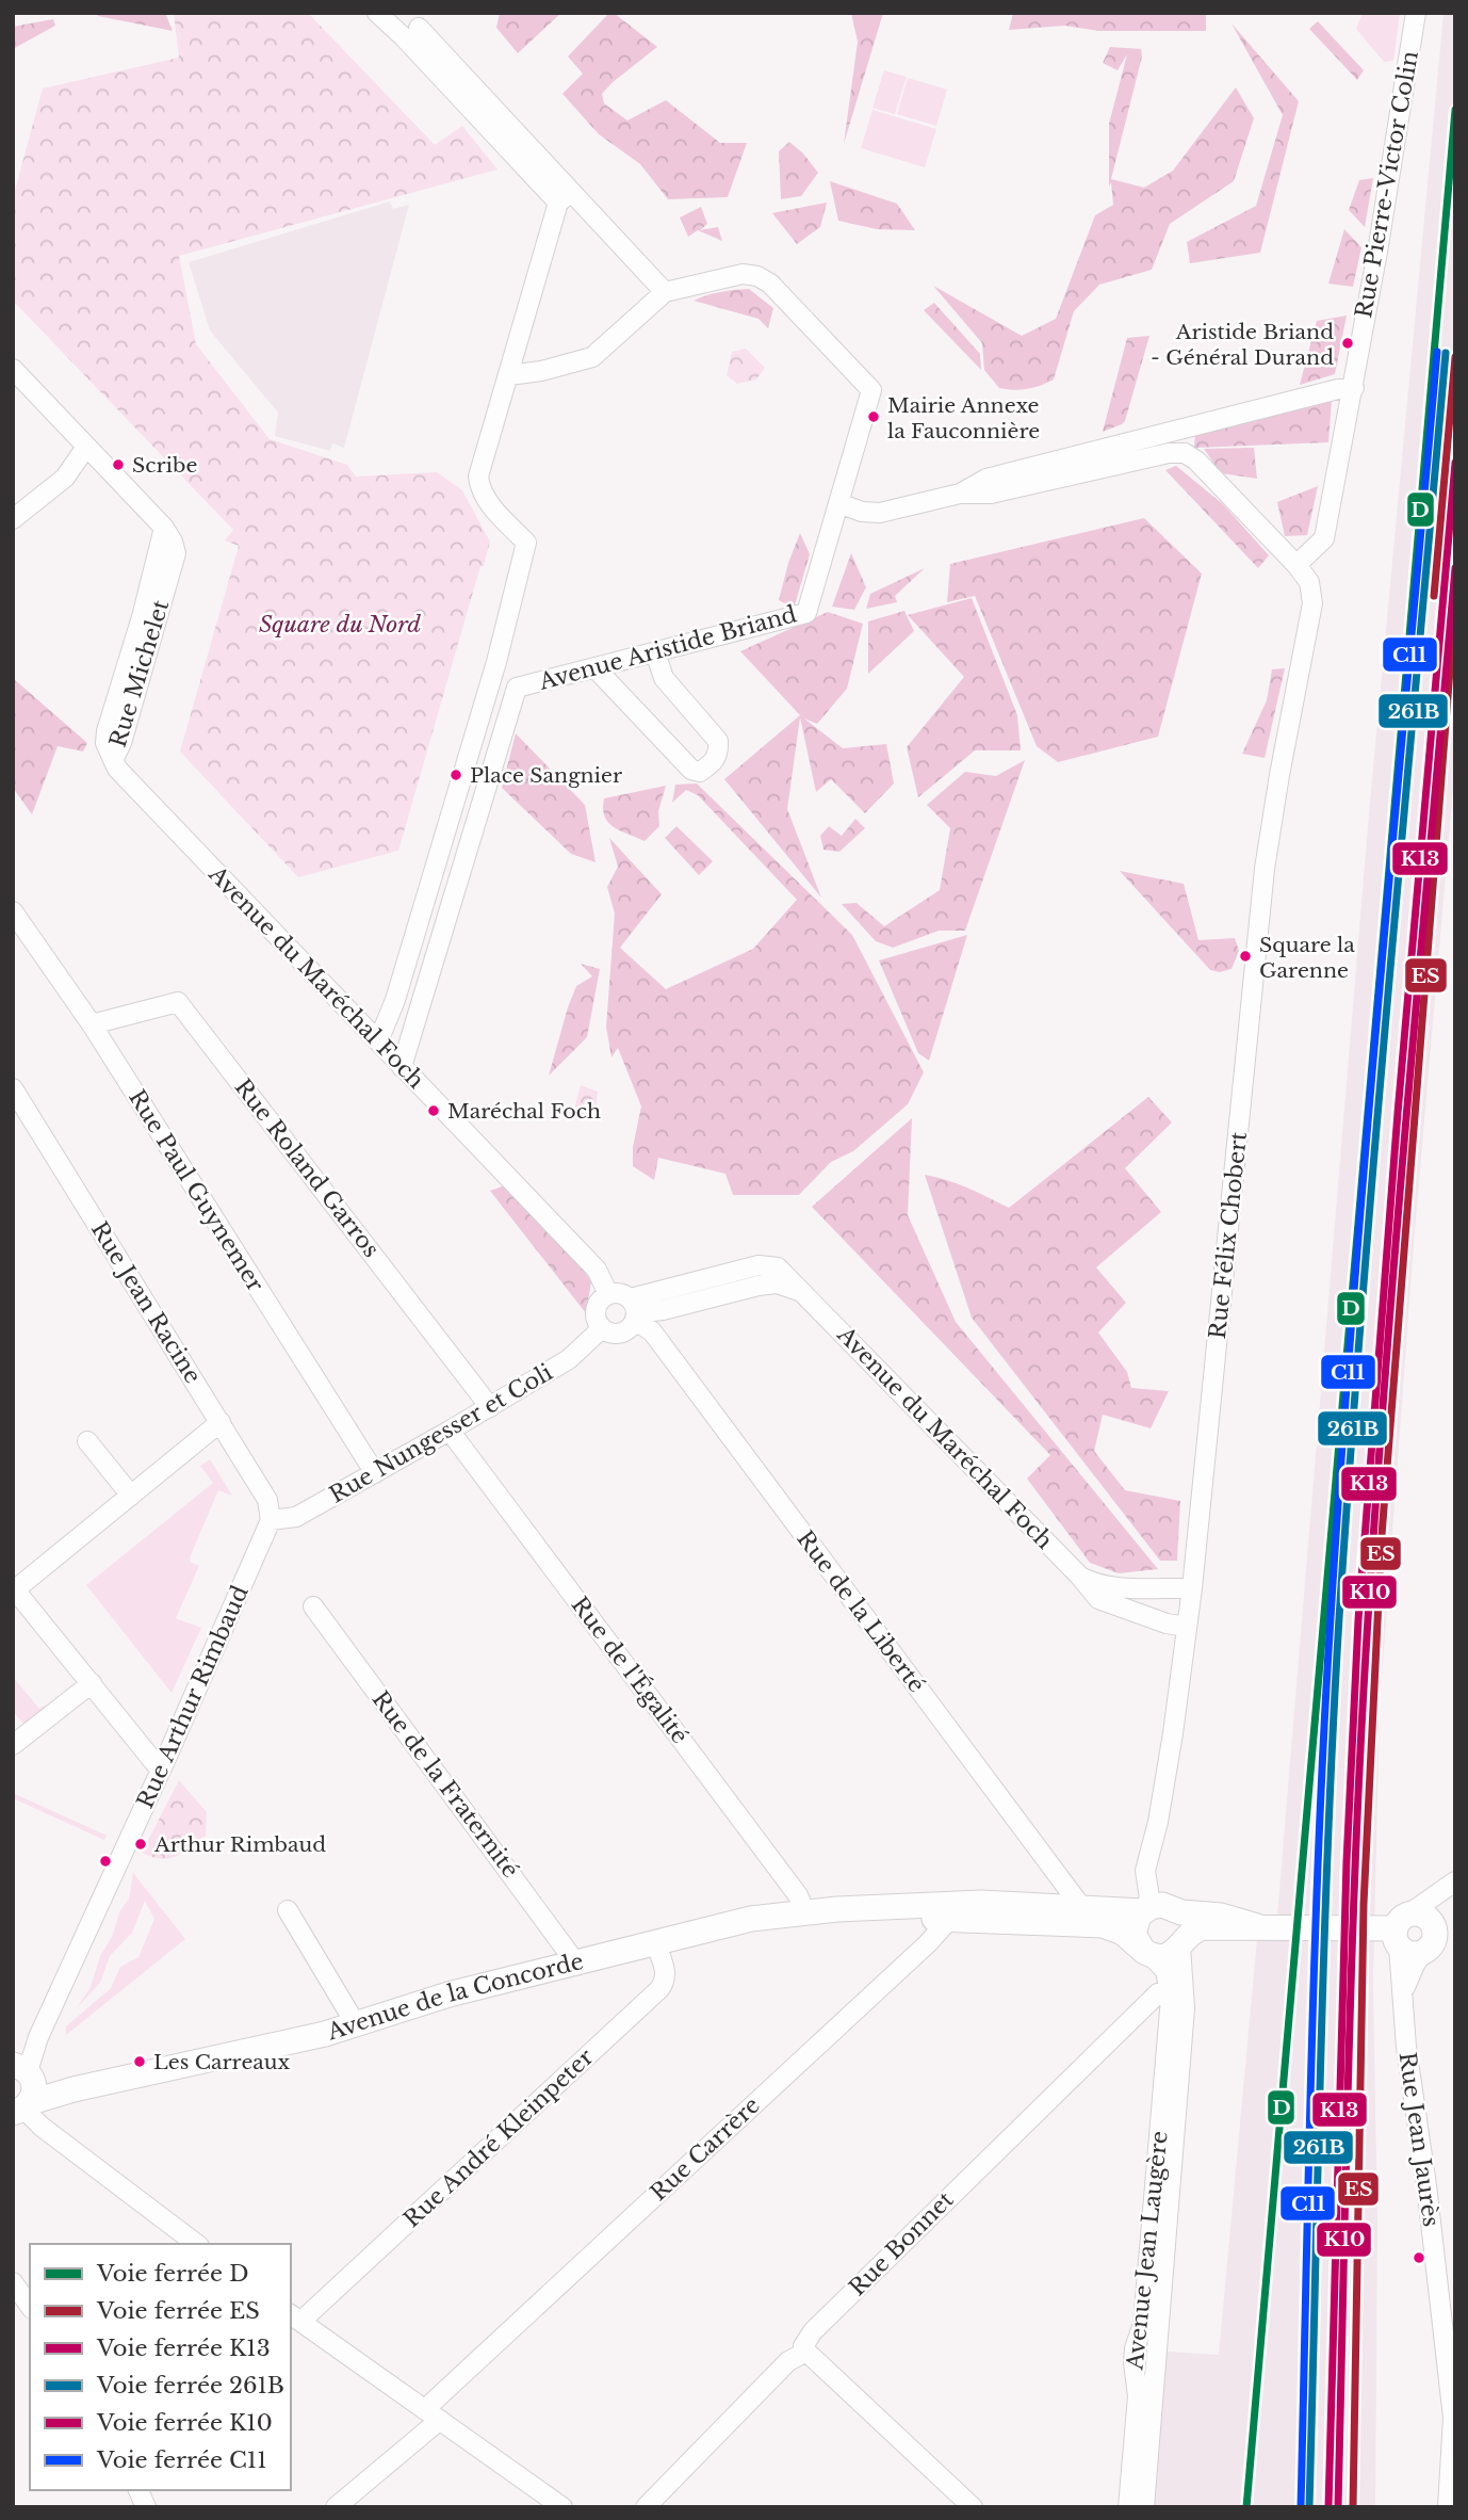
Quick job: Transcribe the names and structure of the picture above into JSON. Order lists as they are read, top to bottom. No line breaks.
{"streets":{"main road":["Avenue de la Concorde"],"street":["Rue Pierre-Victor Colin","Avenue Aristide Briand","Rue Michelet","Avenue du Maréchal Foch","Rue Roland Garros","Rue Paul Guynemer","Rue Félix Chobert","Rue Jean Racine","Rue Nungesser et Coli","Rue de la Liberté","Rue de l'Égalité","Rue Arthur Rimbaud","Rue de la Fraternité","Rue André Kleinpeter","Rue Jean Jaurès","Rue Carrère","Rue Bonnet","Avenue Jean Laugère"]},"crossings":[["Rue Pierre-Victor Colin","Rue Félix Chobert"],["Rue Michelet","Avenue du Maréchal Foch"],["Avenue du Maréchal Foch","Rue Félix Chobert"],["Avenue du Maréchal Foch","Rue Nungesser et Coli"],["Avenue du Maréchal Foch","Rue de la Liberté"],["Rue Roland Garros","Rue Paul Guynemer"],["Rue Roland Garros","Rue Nungesser et Coli"],["Rue Paul Guynemer","Rue Nungesser et Coli"],["Rue Félix Chobert","Avenue de la Concorde"],["Rue Félix Chobert","Avenue Jean Laugère"],["Rue Jean Racine","Rue Nungesser et Coli"],["Rue Jean Racine","Rue Arthur Rimbaud"],["Rue Nungesser et Coli","Rue de la Liberté"],["Rue Nungesser et Coli","Rue de l'Égalité"],["Rue Nungesser et Coli","Rue Arthur Rimbaud"],["Rue de la Liberté","Avenue de la Concorde"],["Rue de l'Égalité","Avenue de la Concorde"],["Rue Arthur Rimbaud","Avenue de la Concorde"],["Rue de la Fraternité","Avenue de la Concorde"],["Avenue de la Concorde","Rue André Kleinpeter"],["Avenue de la Concorde","Rue Carrère"],["Avenue de la Concorde","Avenue Jean Laugère"],["Rue Bonnet","Avenue Jean Laugère"]],"parks":["Square du Nord"],"places":["Aristide Briand - Général Durand","Mairie Annexe la Fauconnière","Scribe","Place Sangnier","Square la Garenne","Maréchal Foch","Arthur Rimbaud","Les Carreaux"],"lines":["rail line D","rail line C11","rail line 261B","rail line ES","rail line K13","rail line K10"],"legend":["Voie ferrée D","Voie ferrée ES","Voie ferrée K13","Voie ferrée 261B","Voie ferrée K10","Voie ferrée C11"]}
